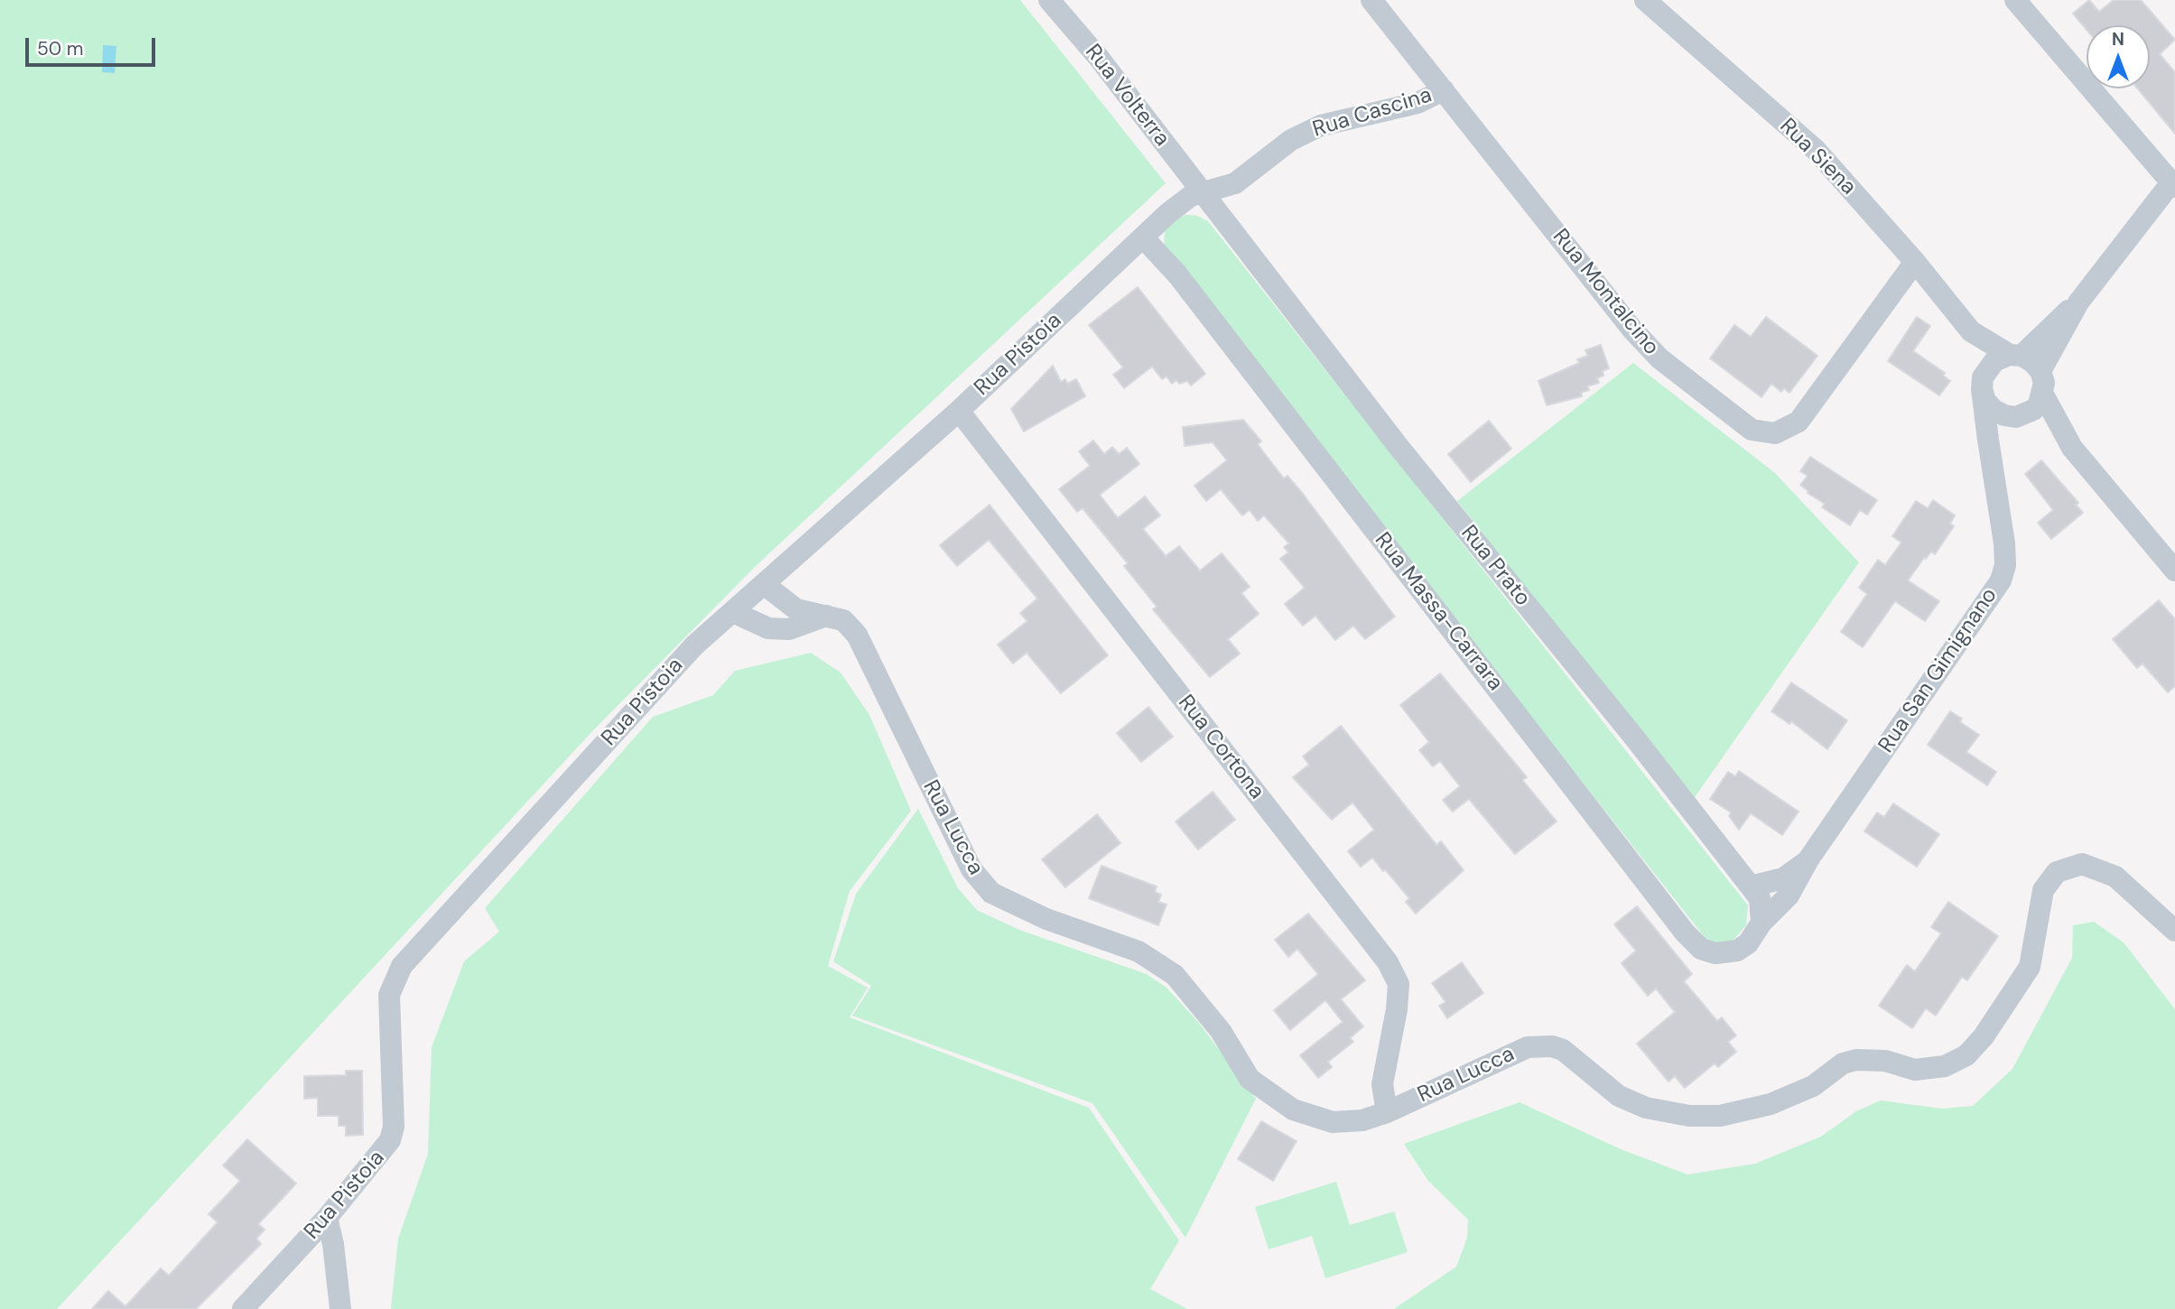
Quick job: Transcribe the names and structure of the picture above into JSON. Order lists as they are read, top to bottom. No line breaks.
{"streets":{"street":["Rua Volterra","Rua Cascina","Rua Siena","Rua Montalcino","Rua Pistoia","Rua Prato","Rua Massa-Carrara","Rua San Gimignano","Rua Cortona","Rua Lucca"]},"crossings":[["Rua Volterra","Rua Cascina"],["Rua Volterra","Rua Pistoia"],["Rua Volterra","Rua Prato"],["Rua Cascina","Rua Montalcino"],["Rua Cascina","Rua Pistoia"],["Rua Cascina","Rua Prato"],["Rua Siena","Rua Montalcino"],["Rua Siena","Rua San Gimignano"],["Rua Pistoia","Rua Prato"],["Rua Pistoia","Rua Massa-Carrara"],["Rua Pistoia","Rua Cortona"],["Rua Pistoia","Rua Lucca"],["Rua Prato","Rua Massa-Carrara"],["Rua Prato","Rua San Gimignano"],["Rua Massa-Carrara","Rua San Gimignano"],["Rua Cortona","Rua Lucca"]],"scale_bar":"50 m","north":"top"}
